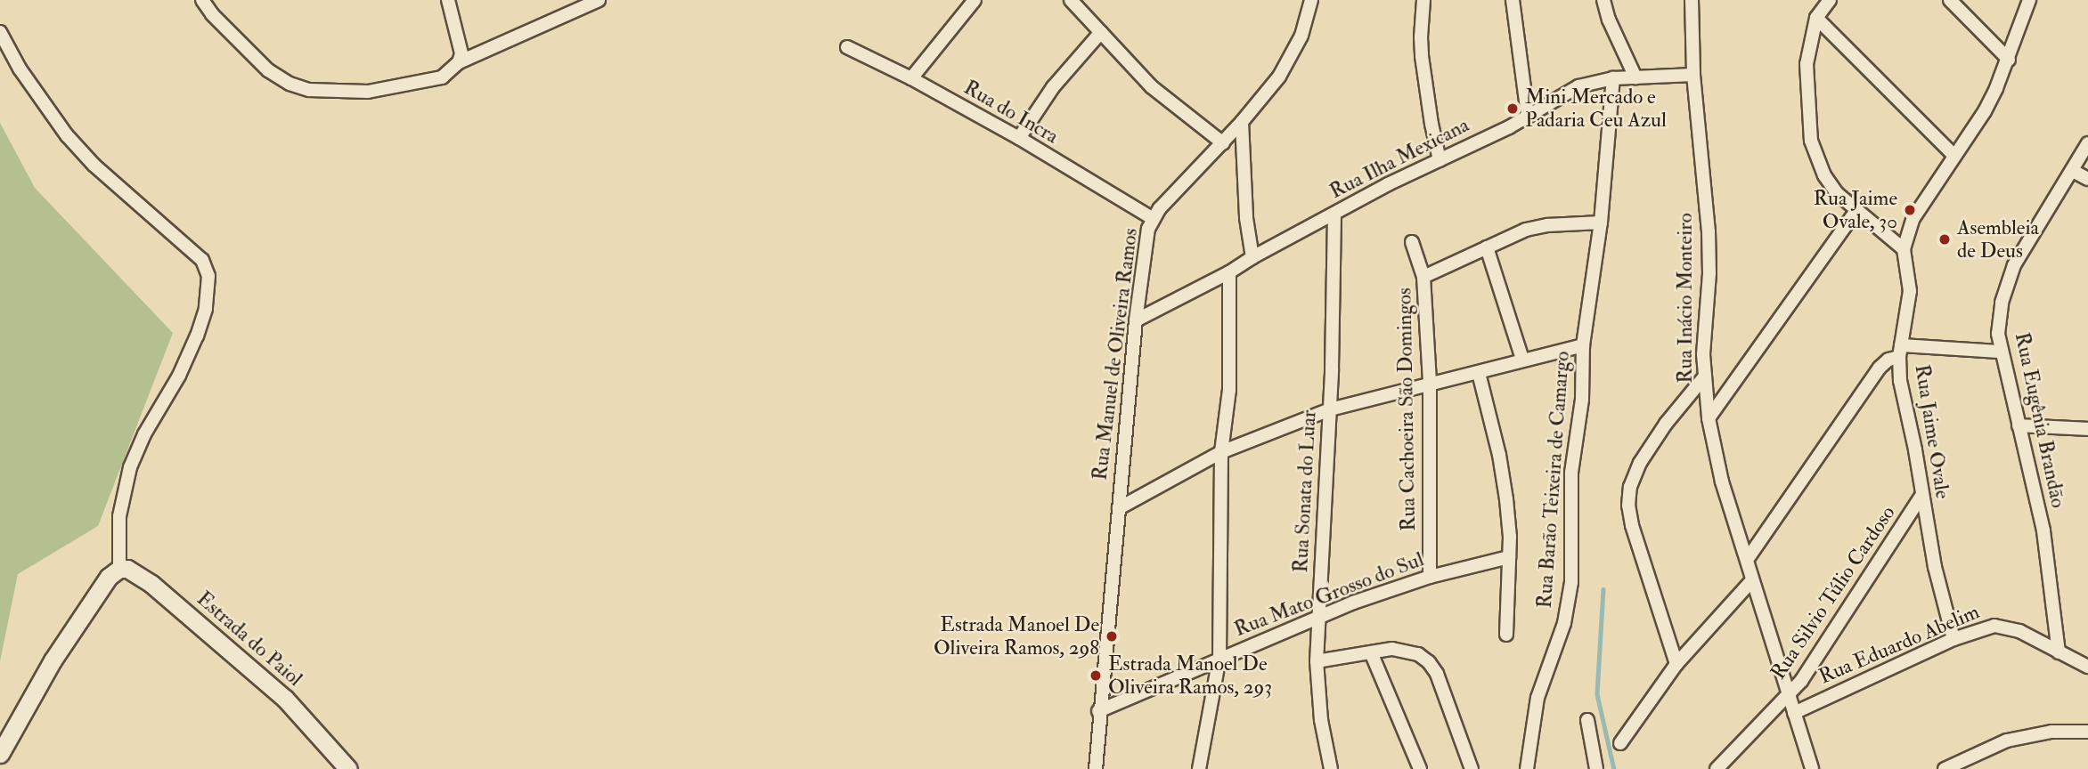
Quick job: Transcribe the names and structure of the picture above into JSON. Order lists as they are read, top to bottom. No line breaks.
{"streets":{"street":["Rua do Incra","Rua Ilha Mexicana","Rua Inácio Monteiro","Rua Manuel de Oliveira Ramos","Rua Cachoeira São Domingos","Rua Eugênia Brandão","Rua Jaime Ovale","Rua Barão Teixeira de Camargo","Rua Sonata do Luar","Rua Silvio Túlio Cardoso","Rua Mato Grosso do Sul","Estrada do Paiol","Rua Eduardo Abelim"]},"crossings":[["Rua do Incra","Rua Manuel de Oliveira Ramos"],["Rua Ilha Mexicana","Rua Inácio Monteiro"],["Rua Ilha Mexicana","Rua Manuel de Oliveira Ramos"],["Rua Ilha Mexicana","Rua Barão Teixeira de Camargo"],["Rua Ilha Mexicana","Rua Sonata do Luar"],["Rua Inácio Monteiro","Rua Silvio Túlio Cardoso"],["Rua Inácio Monteiro","Rua Eduardo Abelim"],["Rua Manuel de Oliveira Ramos","Rua Mato Grosso do Sul"],["Rua Cachoeira São Domingos","Rua Mato Grosso do Sul"],["Rua Eugênia Brandão","Rua Eduardo Abelim"],["Rua Jaime Ovale","Rua Silvio Túlio Cardoso"],["Rua Jaime Ovale","Rua Eduardo Abelim"],["Rua Sonata do Luar","Rua Mato Grosso do Sul"]],"places":["Mini Mercado e Padaria Ceu Azul","Rua Jaime Ovale, 30","Asembleia de Deus","Estrada Manoel De Oliveira Ramos, 298","Estrada Manoel De Oliveira Ramos, 293"]}
